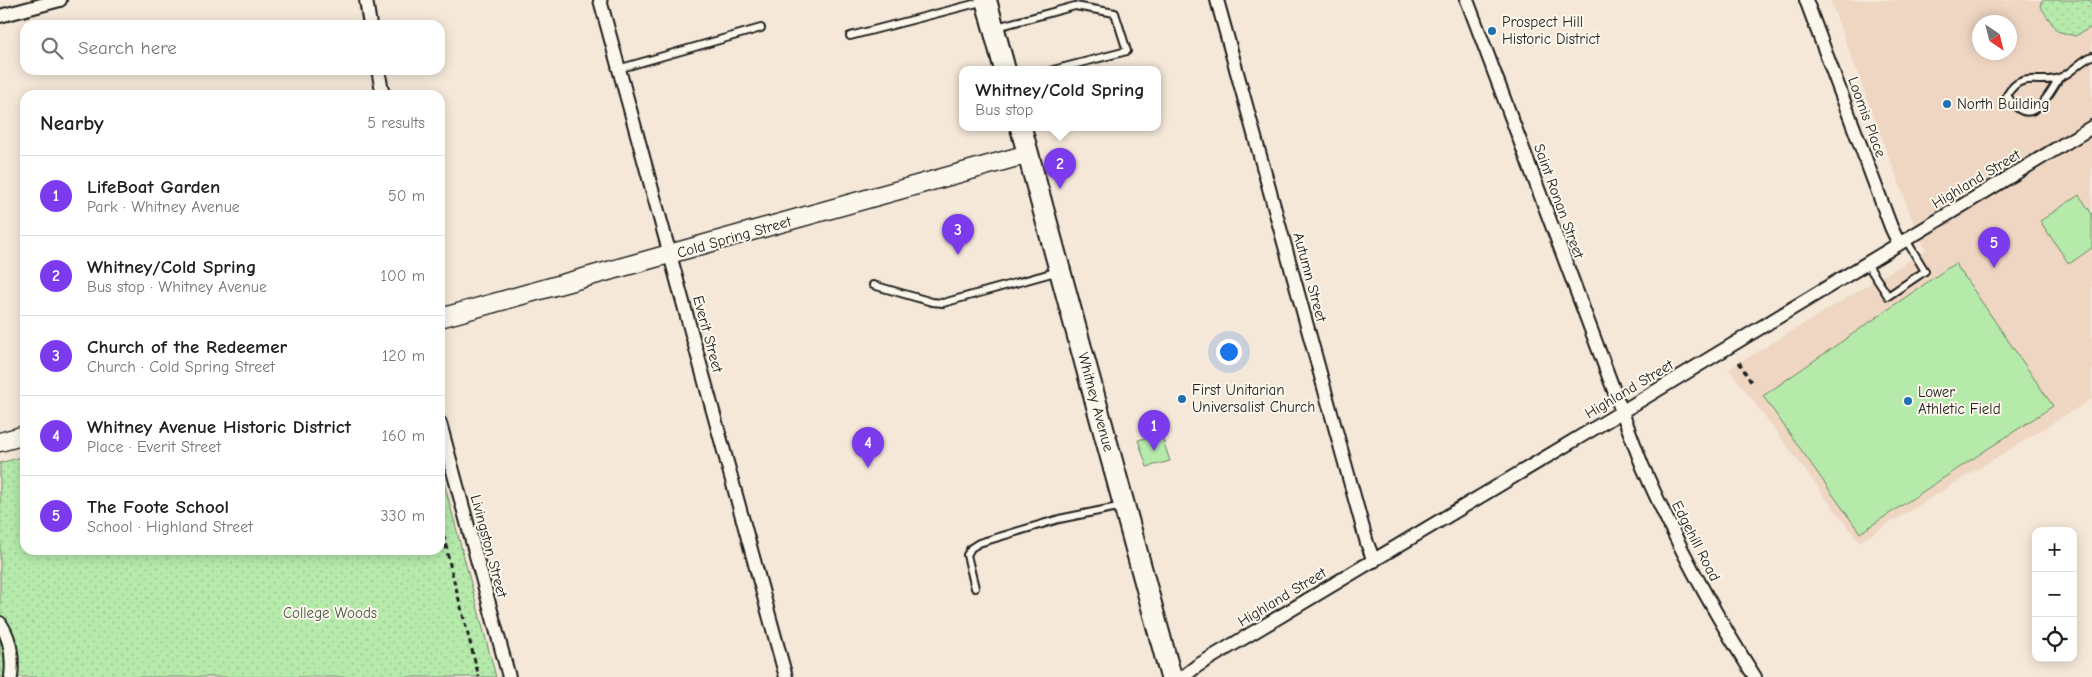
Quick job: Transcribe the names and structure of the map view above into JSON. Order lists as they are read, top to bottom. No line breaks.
{"streets":{"main road":["Whitney Avenue"],"street":["Loomis Place","Highland Street","Saint Ronan Street","Cold Spring Street","Autumn Street","Everit Street","Edgehill Road","Livingston Street"]},"crossings":[["Loomis Place","Highland Street"],["Highland Street","Saint Ronan Street"],["Highland Street","Autumn Street"],["Highland Street","Edgehill Road"],["Saint Ronan Street","Edgehill Road"],["Cold Spring Street","Everit Street"],["Cold Spring Street","Whitney Avenue"]],"parks":["College Woods"],"places":["Prospect Hill Historic District","North Building","First Unitarian Universalist Church","Lower Athletic Field"],"north":"bottom right","page":{"search":"Search here","popup":["Whitney/Cold Spring","Bus stop"],"heading":["Nearby","5 results"],"pins":["2","3","5","1","4"],"list":[{"mark":"1","name":"LifeBoat Garden","note":"Park · Whitney Avenue","value":"50 m"},{"mark":"2","name":"Whitney/Cold Spring","note":"Bus stop · Whitney Avenue","value":"100 m"},{"mark":"3","name":"Church of the Redeemer","note":"Church · Cold Spring Street","value":"120 m"},{"mark":"4","name":"Whitney Avenue Historic District","note":"Place · Everit Street","value":"160 m"},{"mark":"5","name":"The Foote School","note":"School · Highland Street","value":"330 m"}],"map_buttons":["+","−"]}}
